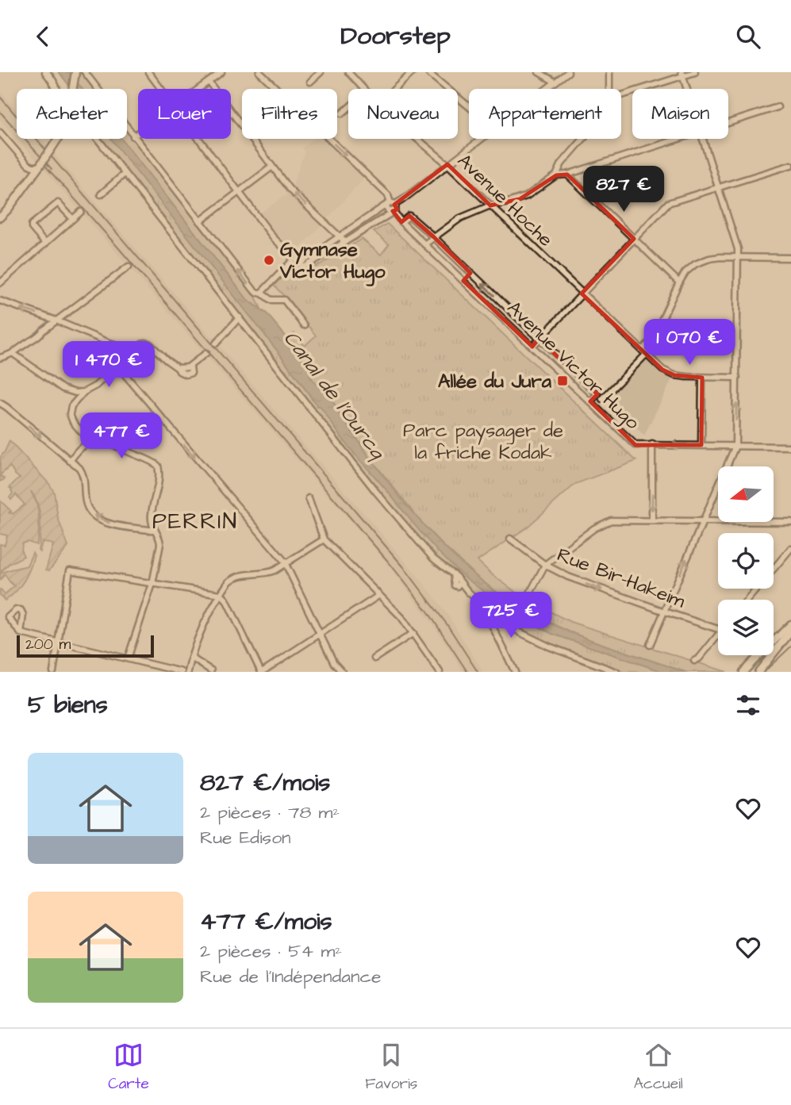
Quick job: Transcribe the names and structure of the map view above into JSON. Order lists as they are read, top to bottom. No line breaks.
{"streets":{"street":["Avenue Hoche","Avenue Victor Hugo","Rue Bir-Hakeim"]},"one_way":["Rue Bir-Hakeim"],"districts":["PERRIN"],"water":["Canal de l'Ourcq"],"parks":["Parc paysager de la friche Kodak"],"places":{"other":["Gymnase Victor Hugo"],"transit":["Allée du Jura"]},"scale_bar":"200 m","north":"left","page":{"header":"Doorstep","chip":["Acheter","Louer","Filtres","Nouveau","Appartement","Maison"],"price":["827 €","1 070 €","1 470 €","477 €","725 €"],"scale":"200 m","heading":"5 biens","list":[{"name":"827 €/mois","note":"2 pièces · 78 m² · Rue Edison"},{"name":"477 €/mois","note":"2 pièces · 54 m² · Rue de l'Indépendance"}],"tabs":["Carte","Favoris","Accueil"]}}
